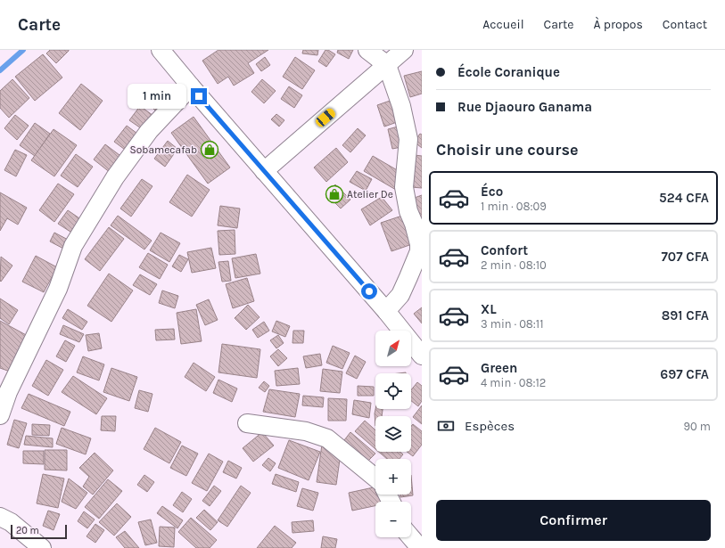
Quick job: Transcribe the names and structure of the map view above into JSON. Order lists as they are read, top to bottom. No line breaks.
{"places":{"shop":["Sobamecafab","Atelier De"]},"scale_bar":"20 m","north":"top right","page":{"header":"Carte","nav":["Accueil","Carte","À propos","Contact"],"banner":["École Coranique","Rue Djaouro Ganama"],"bubble":"1 min","heading":"Choisir une course","list":[{"name":"Éco","note":"1 min · 08:09","value":"524 CFA"},{"name":"Confort","note":"2 min · 08:10","value":"707 CFA"},{"name":"XL","note":"3 min · 08:11","value":"891 CFA"},{"name":"Green","note":"4 min · 08:12","value":"697 CFA"}],"map_buttons":["+","−"],"pay":["Espèces","90 m"],"buttons":"Confirmer","scale":"20 m"}}
